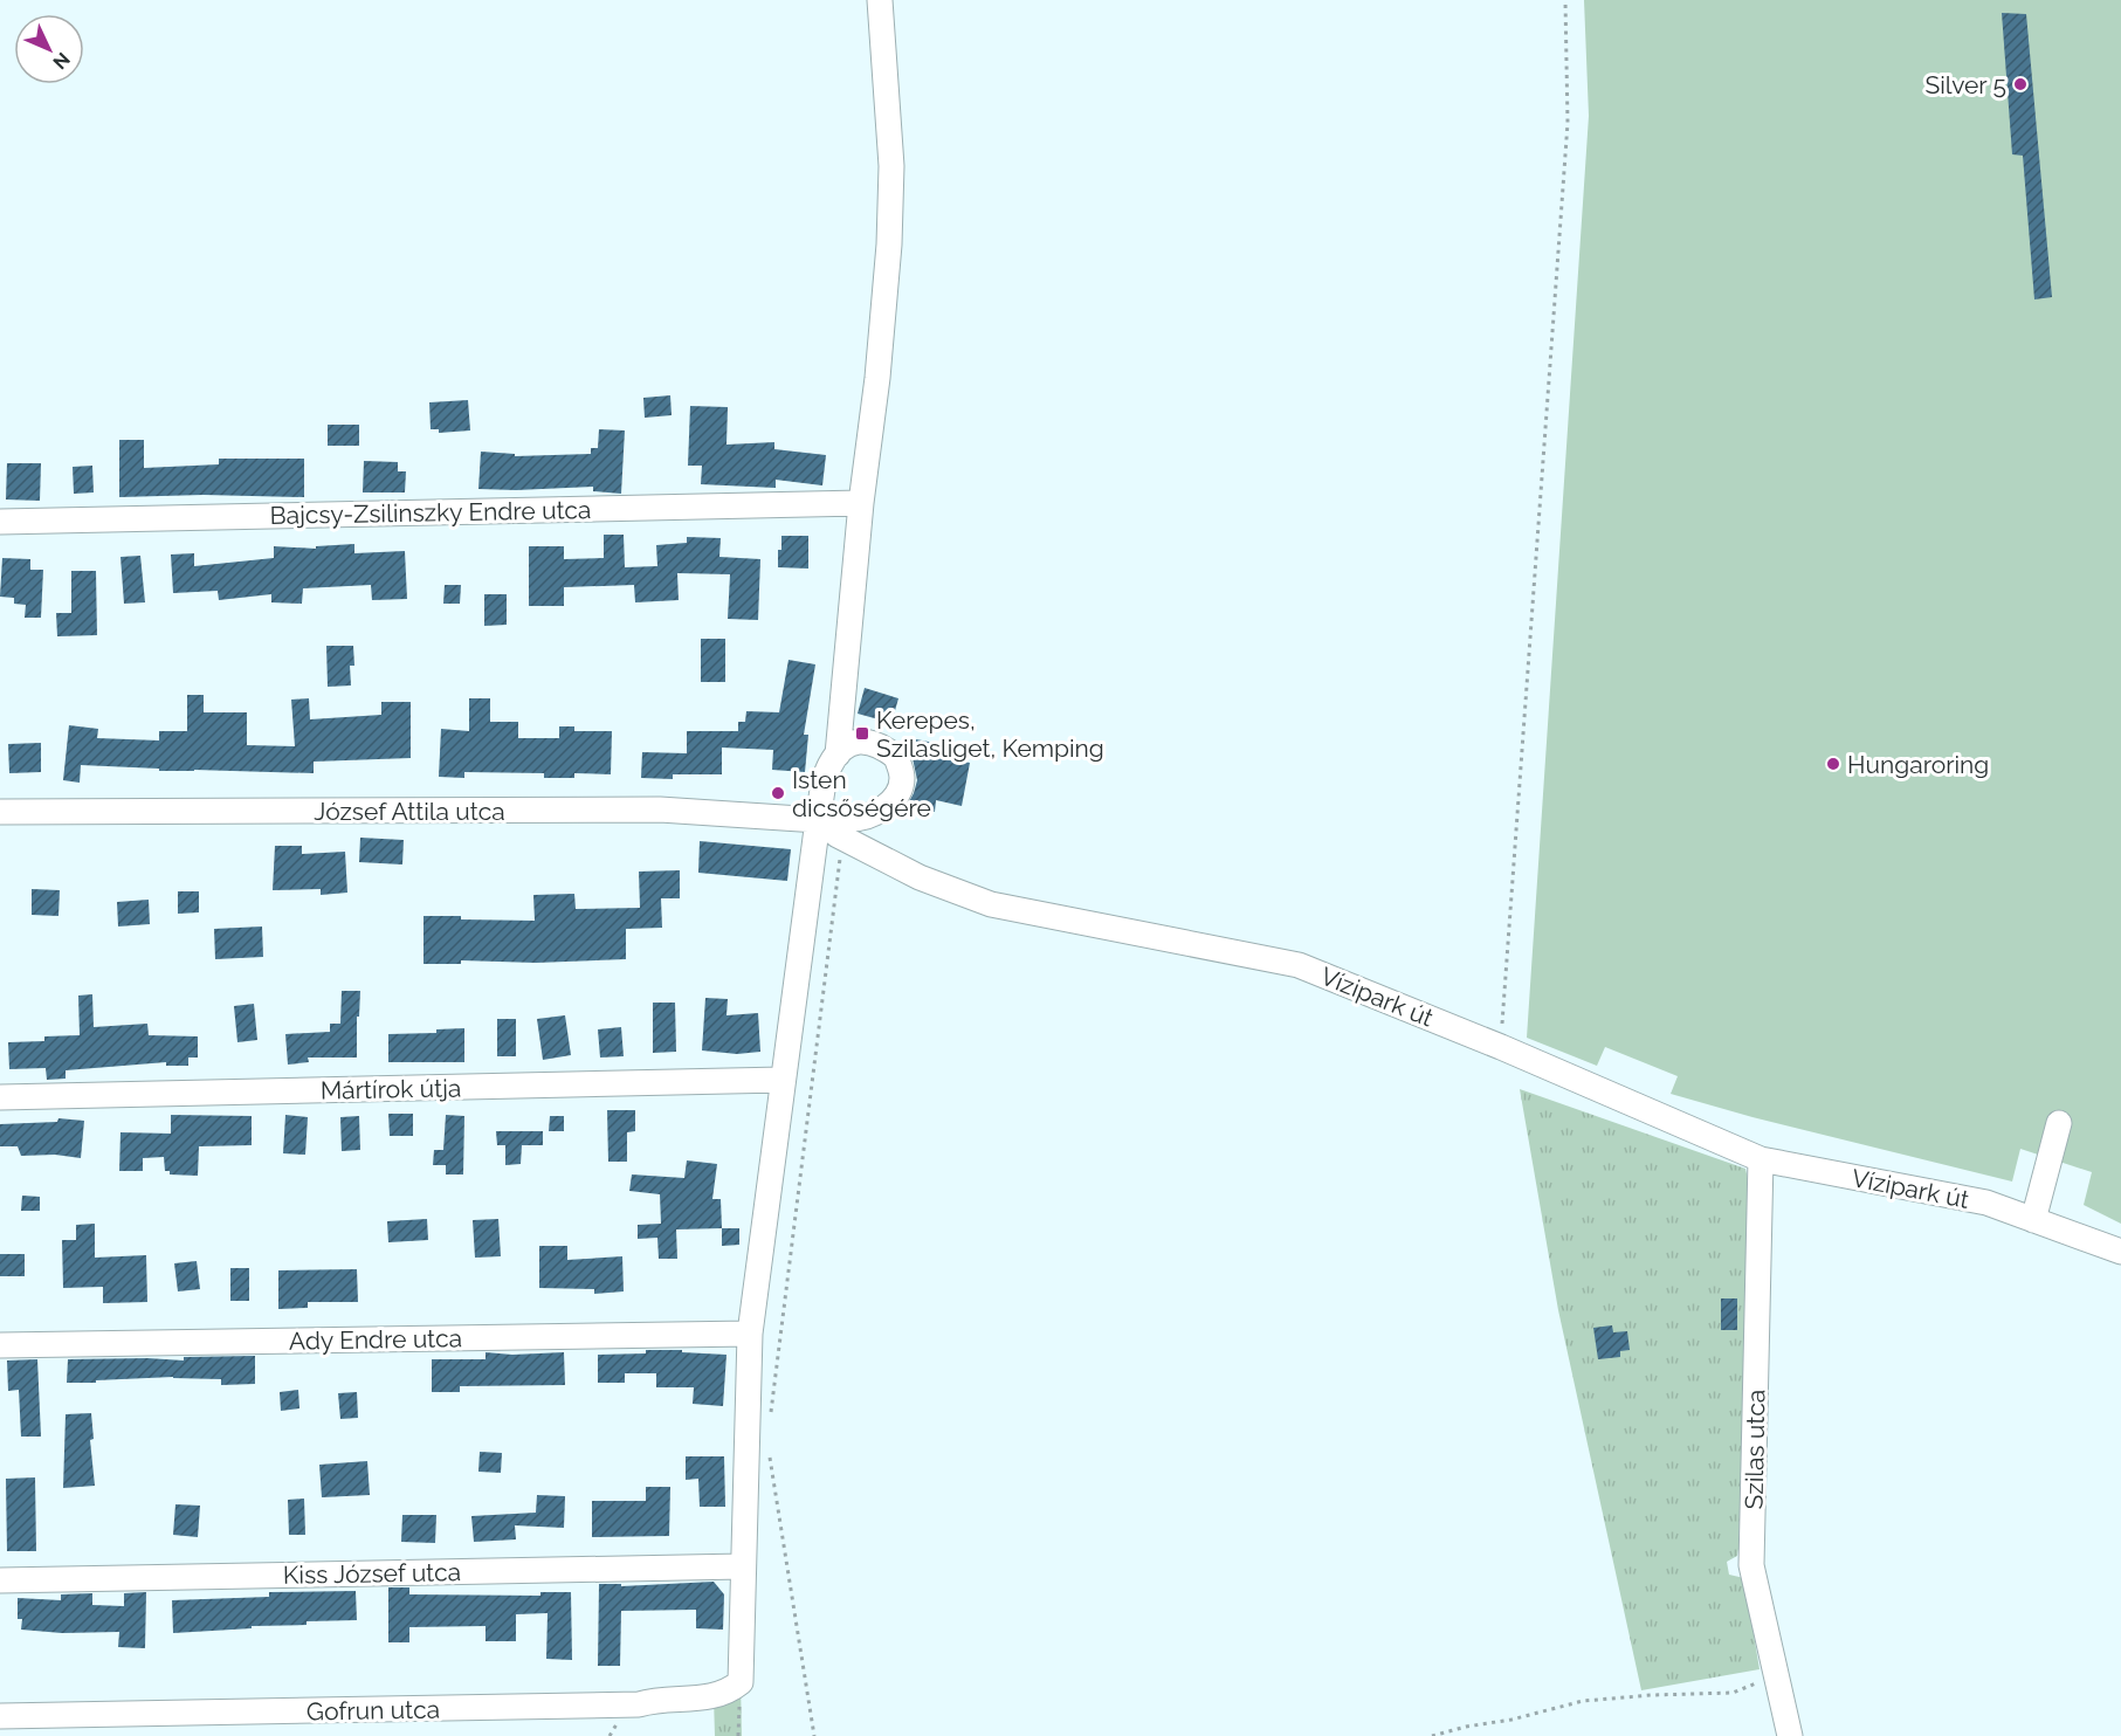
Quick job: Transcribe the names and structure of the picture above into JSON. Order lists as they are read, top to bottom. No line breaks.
{"streets":{"street":["Bajcsy-Zsilinszky Endre utca","József Attila utca","Vízipark út","Mártírok útja","Ady Endre utca","Szilas utca","Kiss József utca","Gofrun utca"]},"crossings":[["József Attila utca","Vízipark út"],["Vízipark út","Szilas utca"],["Kiss József utca","Gofrun utca"]],"places":{"other":["Silver 5","Hungaroring","Isten dicsőségére"],"transit":["Kerepes, Szilasliget, Kemping"]},"north":"bottom right"}
